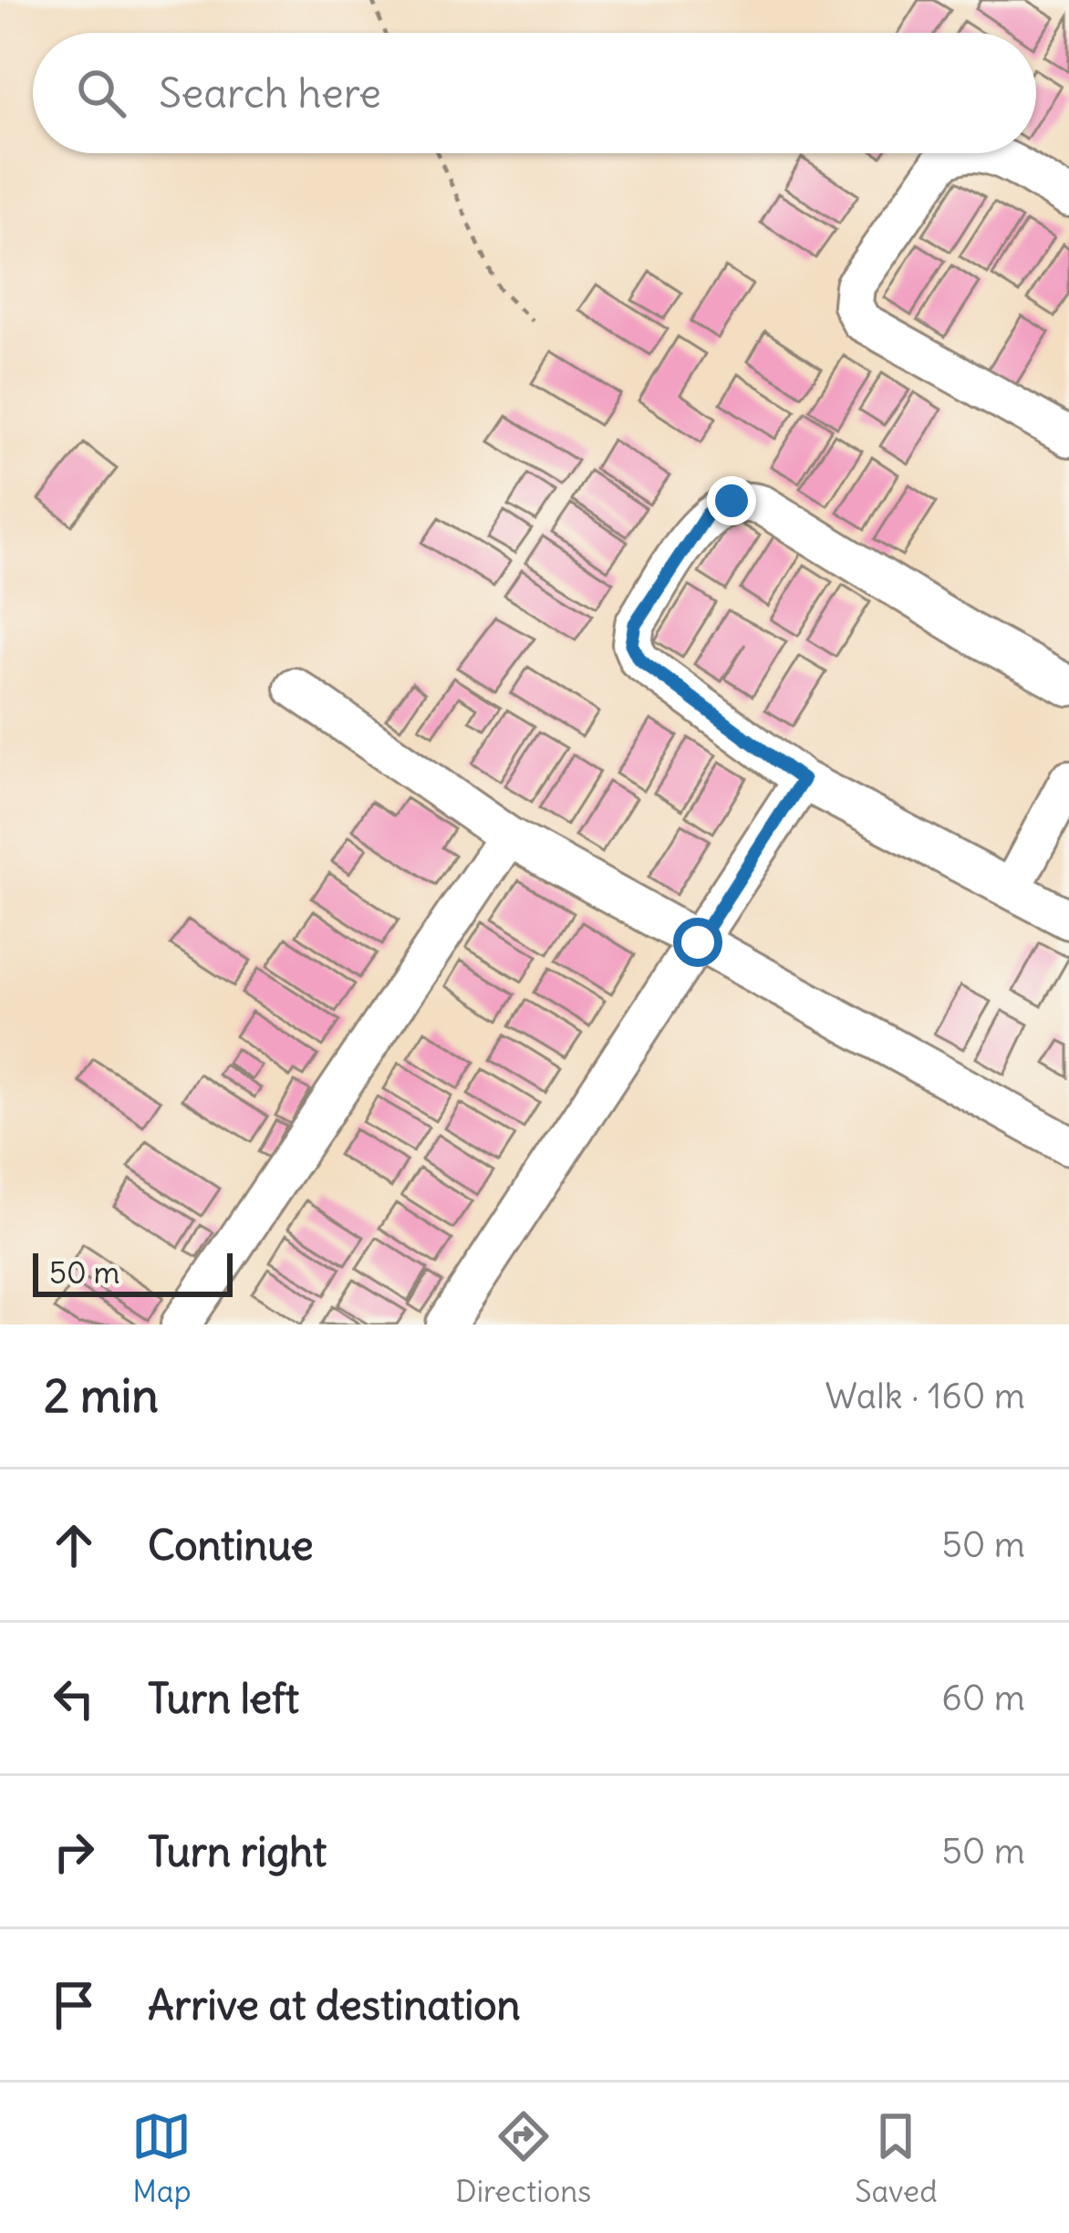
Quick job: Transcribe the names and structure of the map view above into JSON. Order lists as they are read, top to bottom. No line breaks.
{"scale_bar":"50 m","page":{"search":"Search here","scale":"50 m","heading":["2 min","Walk · 160 m"],"list":[["Continue","50 m"],["Turn left","60 m"],["Turn right","50 m"],"Arrive at destination"],"nav":["Map","Directions","Saved"]}}
